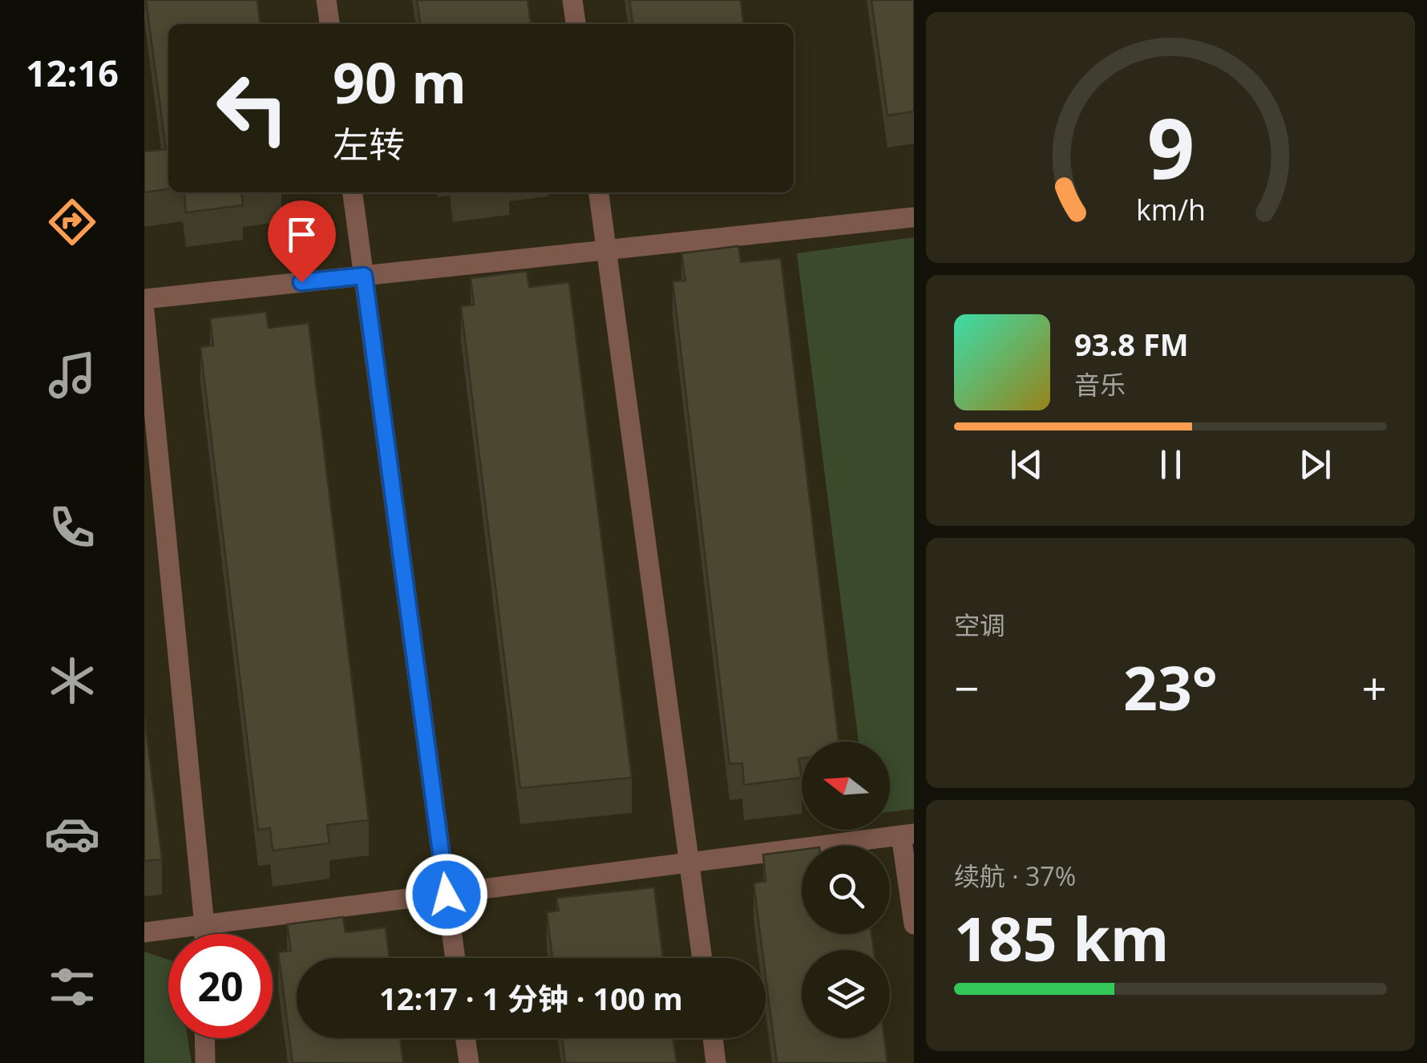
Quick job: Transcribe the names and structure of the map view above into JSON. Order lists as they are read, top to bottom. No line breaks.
{"north":"left","page":{"tabs":"12:16","turn":["90 m","左转"],"song":["93.8 FM","音乐"],"tile":["空调",["续航 · 37%","185 km"]],"heat":["−","23°","+"],"limit":"20","trip":"12:17 · 1 分钟 · 100 m","gauge":["9","km/h"]}}
